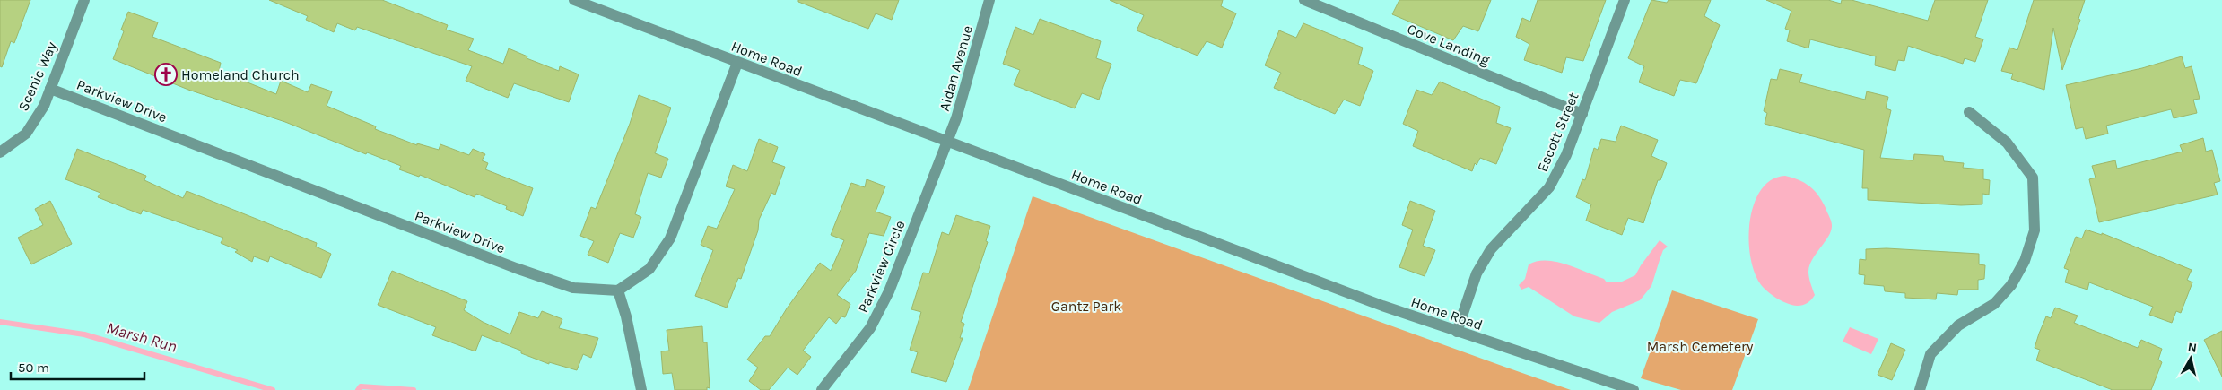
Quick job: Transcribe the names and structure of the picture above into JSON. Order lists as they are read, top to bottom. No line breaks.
{"streets":{"street":["Cove Landing","Home Road","Aidan Avenue","Scenic Way","Parkview Drive","Escott Street","Parkview Circle"]},"crossings":[["Cove Landing","Escott Street"],["Home Road","Aidan Avenue"],["Home Road","Escott Street"],["Home Road","Parkview Circle"],["Aidan Avenue","Parkview Circle"],["Scenic Way","Parkview Drive"]],"water":["Marsh Run"],"parks":["Gantz Park","Marsh Cemetery"],"places":{"church":["Homeland Church"]},"scale_bar":"50 m","north":"top"}
